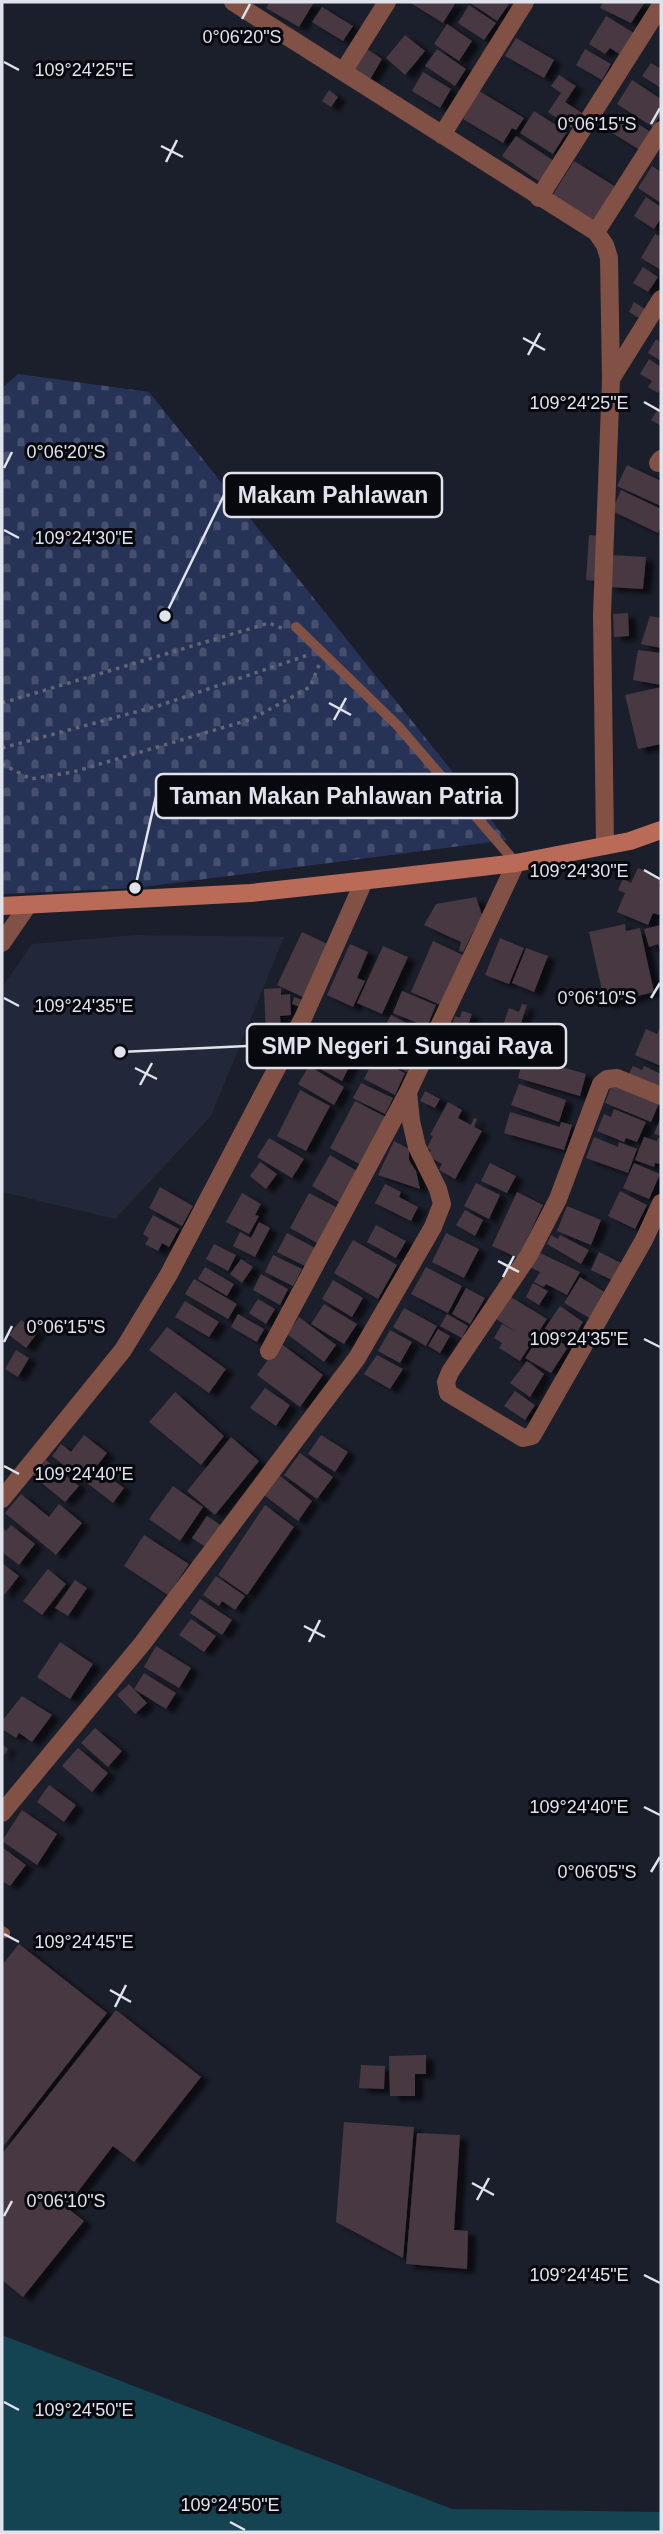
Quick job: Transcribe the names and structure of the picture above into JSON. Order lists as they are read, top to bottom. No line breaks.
{"places":["Makam Pahlawan","Taman Makan Pahlawan Patria","SMP Negeri 1 Sungai Raya"],"coordinates":["0°06'20\"S","109°24'25\"E","0°06'15\"S","109°24'30\"E","0°06'10\"S","109°24'35\"E","109°24'40\"E","0°06'05\"S","109°24'45\"E","109°24'50\"E"]}
